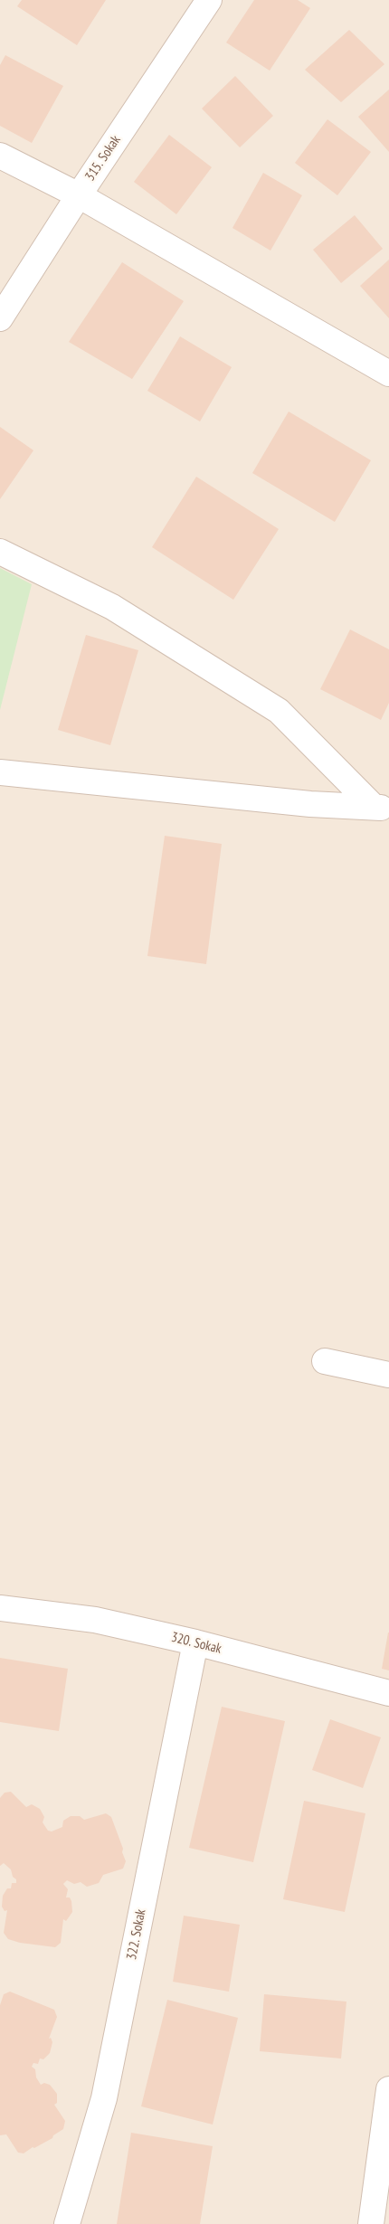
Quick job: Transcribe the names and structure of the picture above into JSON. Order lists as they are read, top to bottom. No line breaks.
{"streets":{"street":["315. Sokak","320. Sokak","322. Sokak"]},"crossings":[["320. Sokak","322. Sokak"]]}
